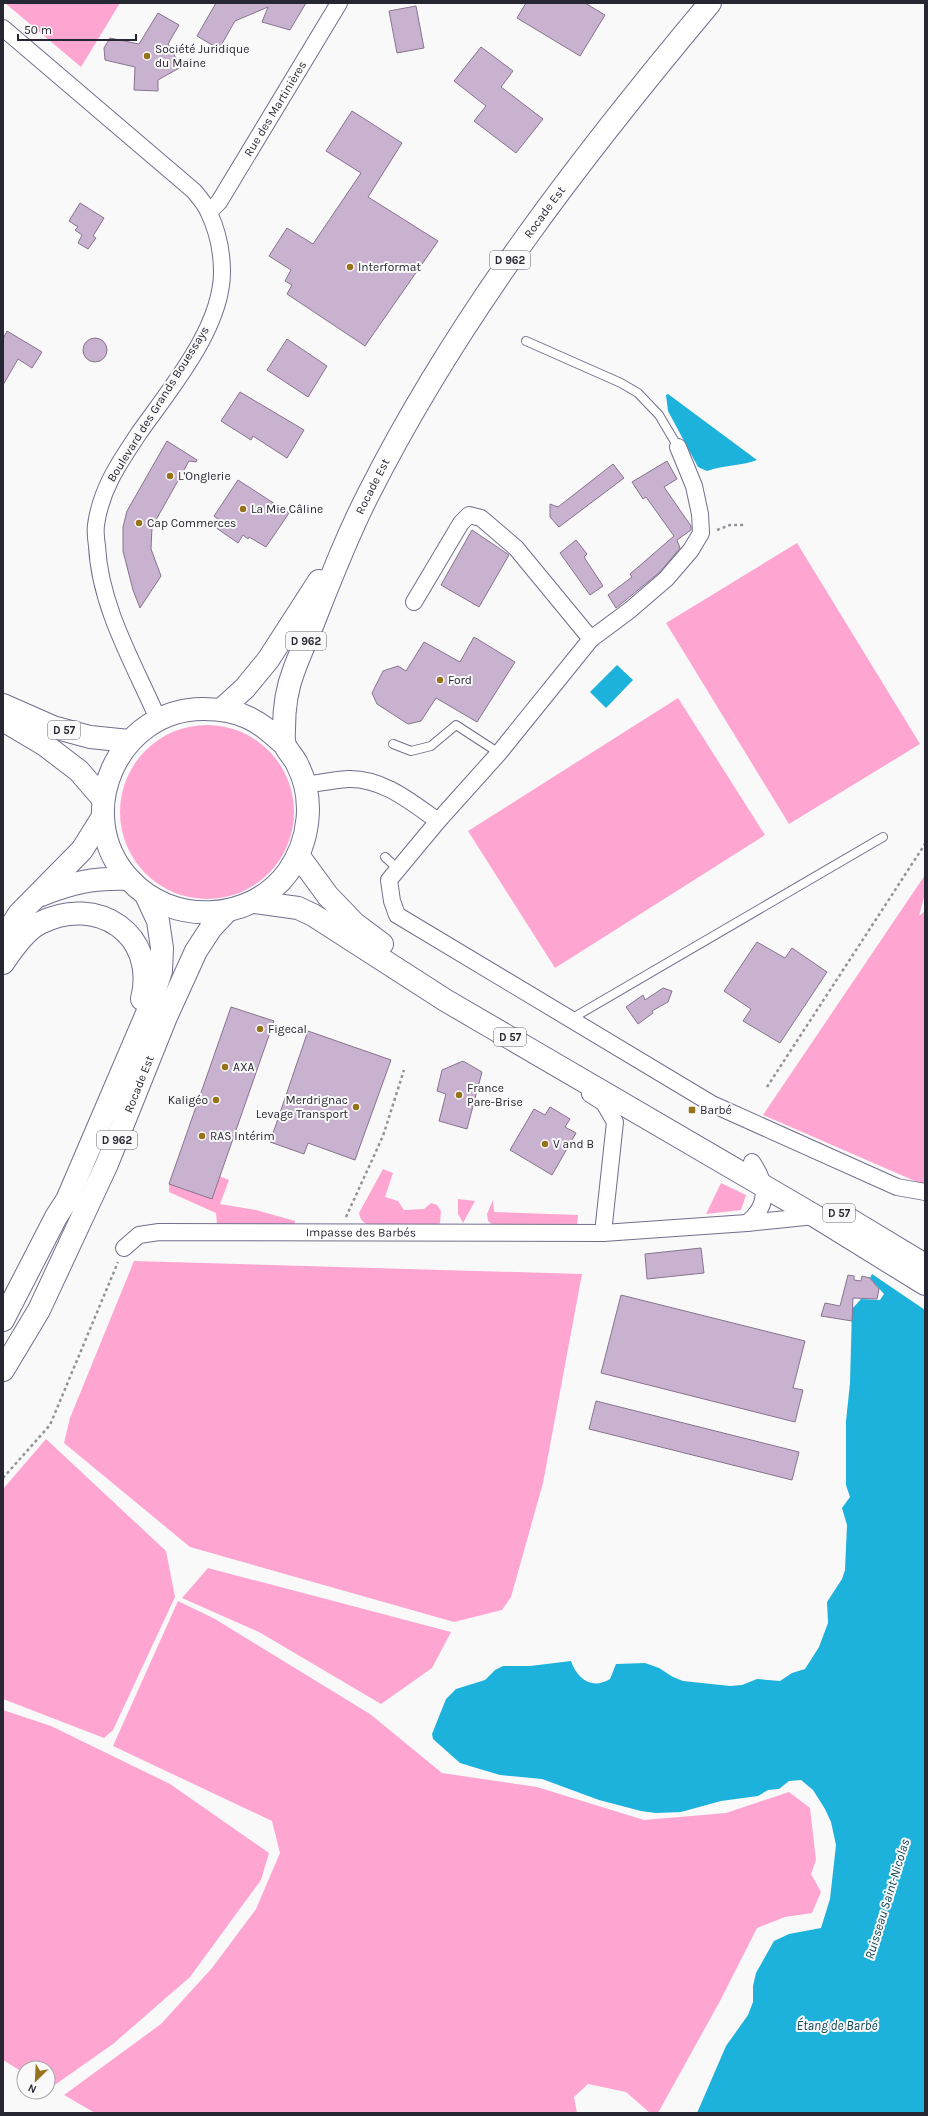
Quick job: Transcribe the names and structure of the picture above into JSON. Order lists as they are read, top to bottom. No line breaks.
{"streets":{"main road":["Rocade Est","D 962","D 57"],"street":["Rue des Martinières","Boulevard des Grands Bouessays","Impasse des Barbés"]},"crossings":[["Rue des Martinières","Boulevard des Grands Bouessays"],["Rocade Est","D 962"],["D 57","Impasse des Barbés"]],"water":["Ruisseau Saint-Nicolas","Étang de Barbé"],"places":{"other":["Société Juridique du Maine","Interformat","L'Onglerie","La Mie Câline","Cap Commerces","Ford","Figecal","AXA","France Pare-Brise","Kaligéo","Merdrignac Levage Transport","RAS Intérim","V and B"],"transit":["Barbé"]},"scale_bar":"50 m","north":"bottom left"}
